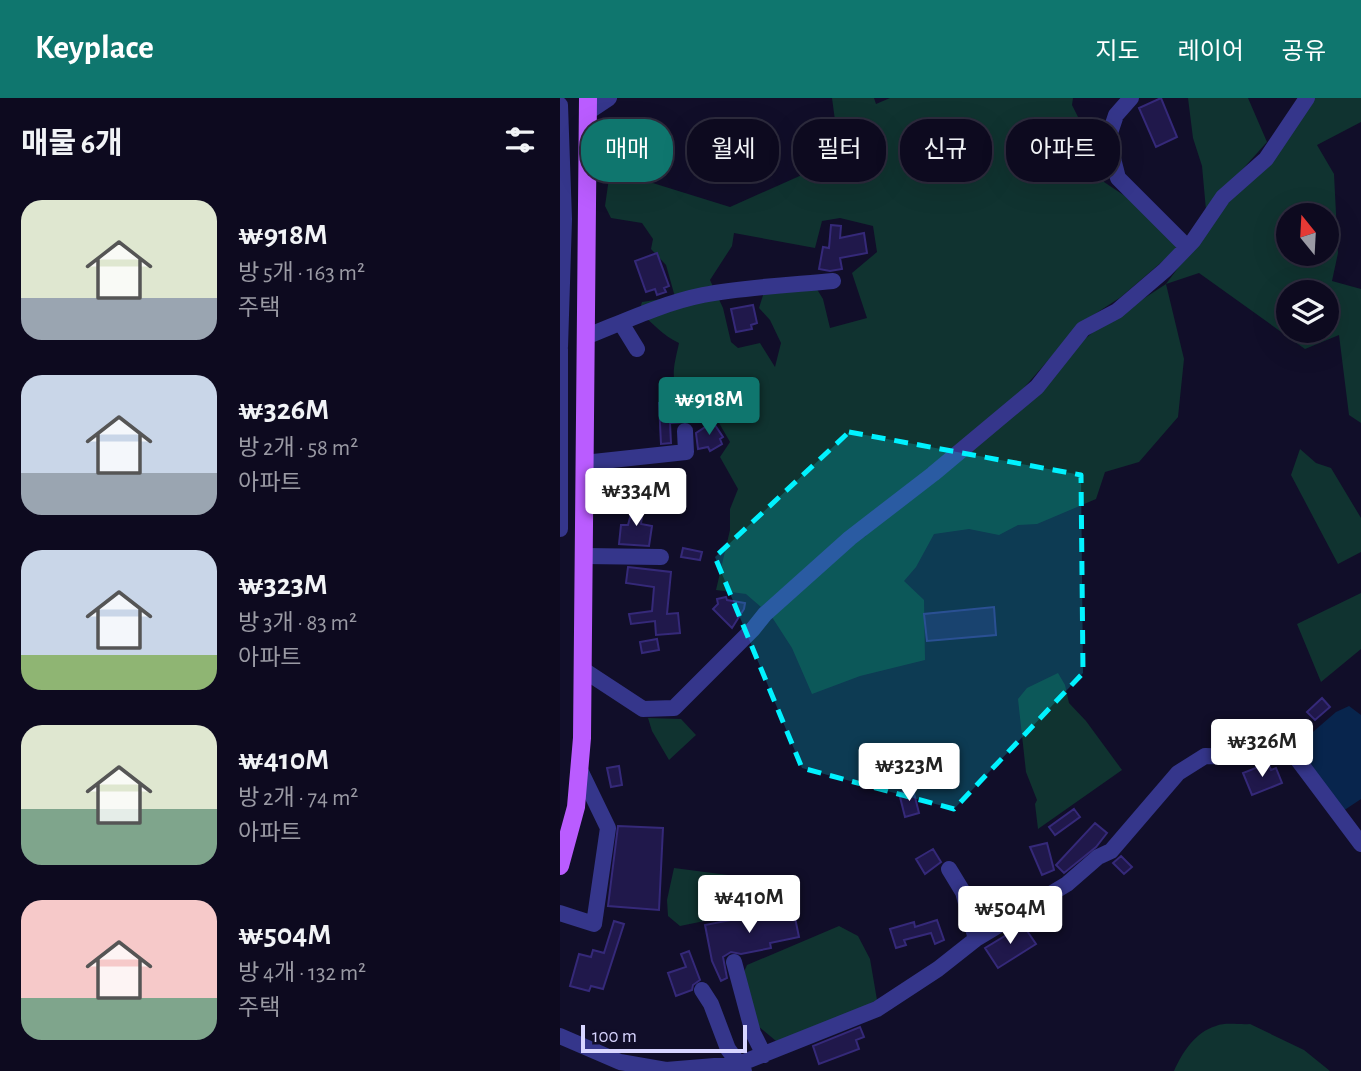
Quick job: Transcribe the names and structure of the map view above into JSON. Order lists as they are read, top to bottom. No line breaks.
{"scale_bar":"100 m","north":"top","page":{"header":"Keyplace","nav":["지도","레이어","공유"],"heading":"매물 6개","chip":["매매","월세","필터","신규","아파트"],"list":[{"name":"₩918M","note":"방 5개 · 163 m² · 주택"},{"name":"₩326M","note":"방 2개 · 58 m² · 아파트"},{"name":"₩323M","note":"방 3개 · 83 m² · 아파트"},{"name":"₩410M","note":"방 2개 · 74 m² · 아파트"},{"name":"₩504M","note":"방 4개 · 132 m² · 주택"}],"price":["₩918M","₩334M","₩326M","₩323M","₩410M","₩504M"],"scale":"100 m"}}
